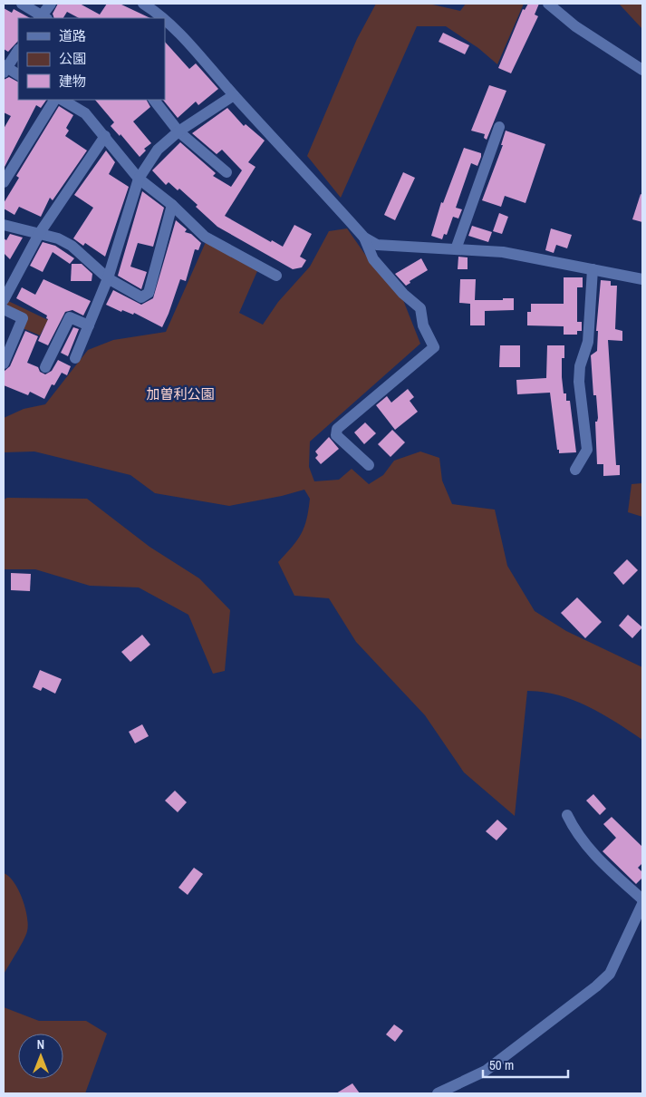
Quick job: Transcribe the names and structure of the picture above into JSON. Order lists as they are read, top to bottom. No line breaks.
{"parks":["加曽利公園"],"legend":["道路","公園","建物"],"scale_bar":"50 m","north":"top"}
